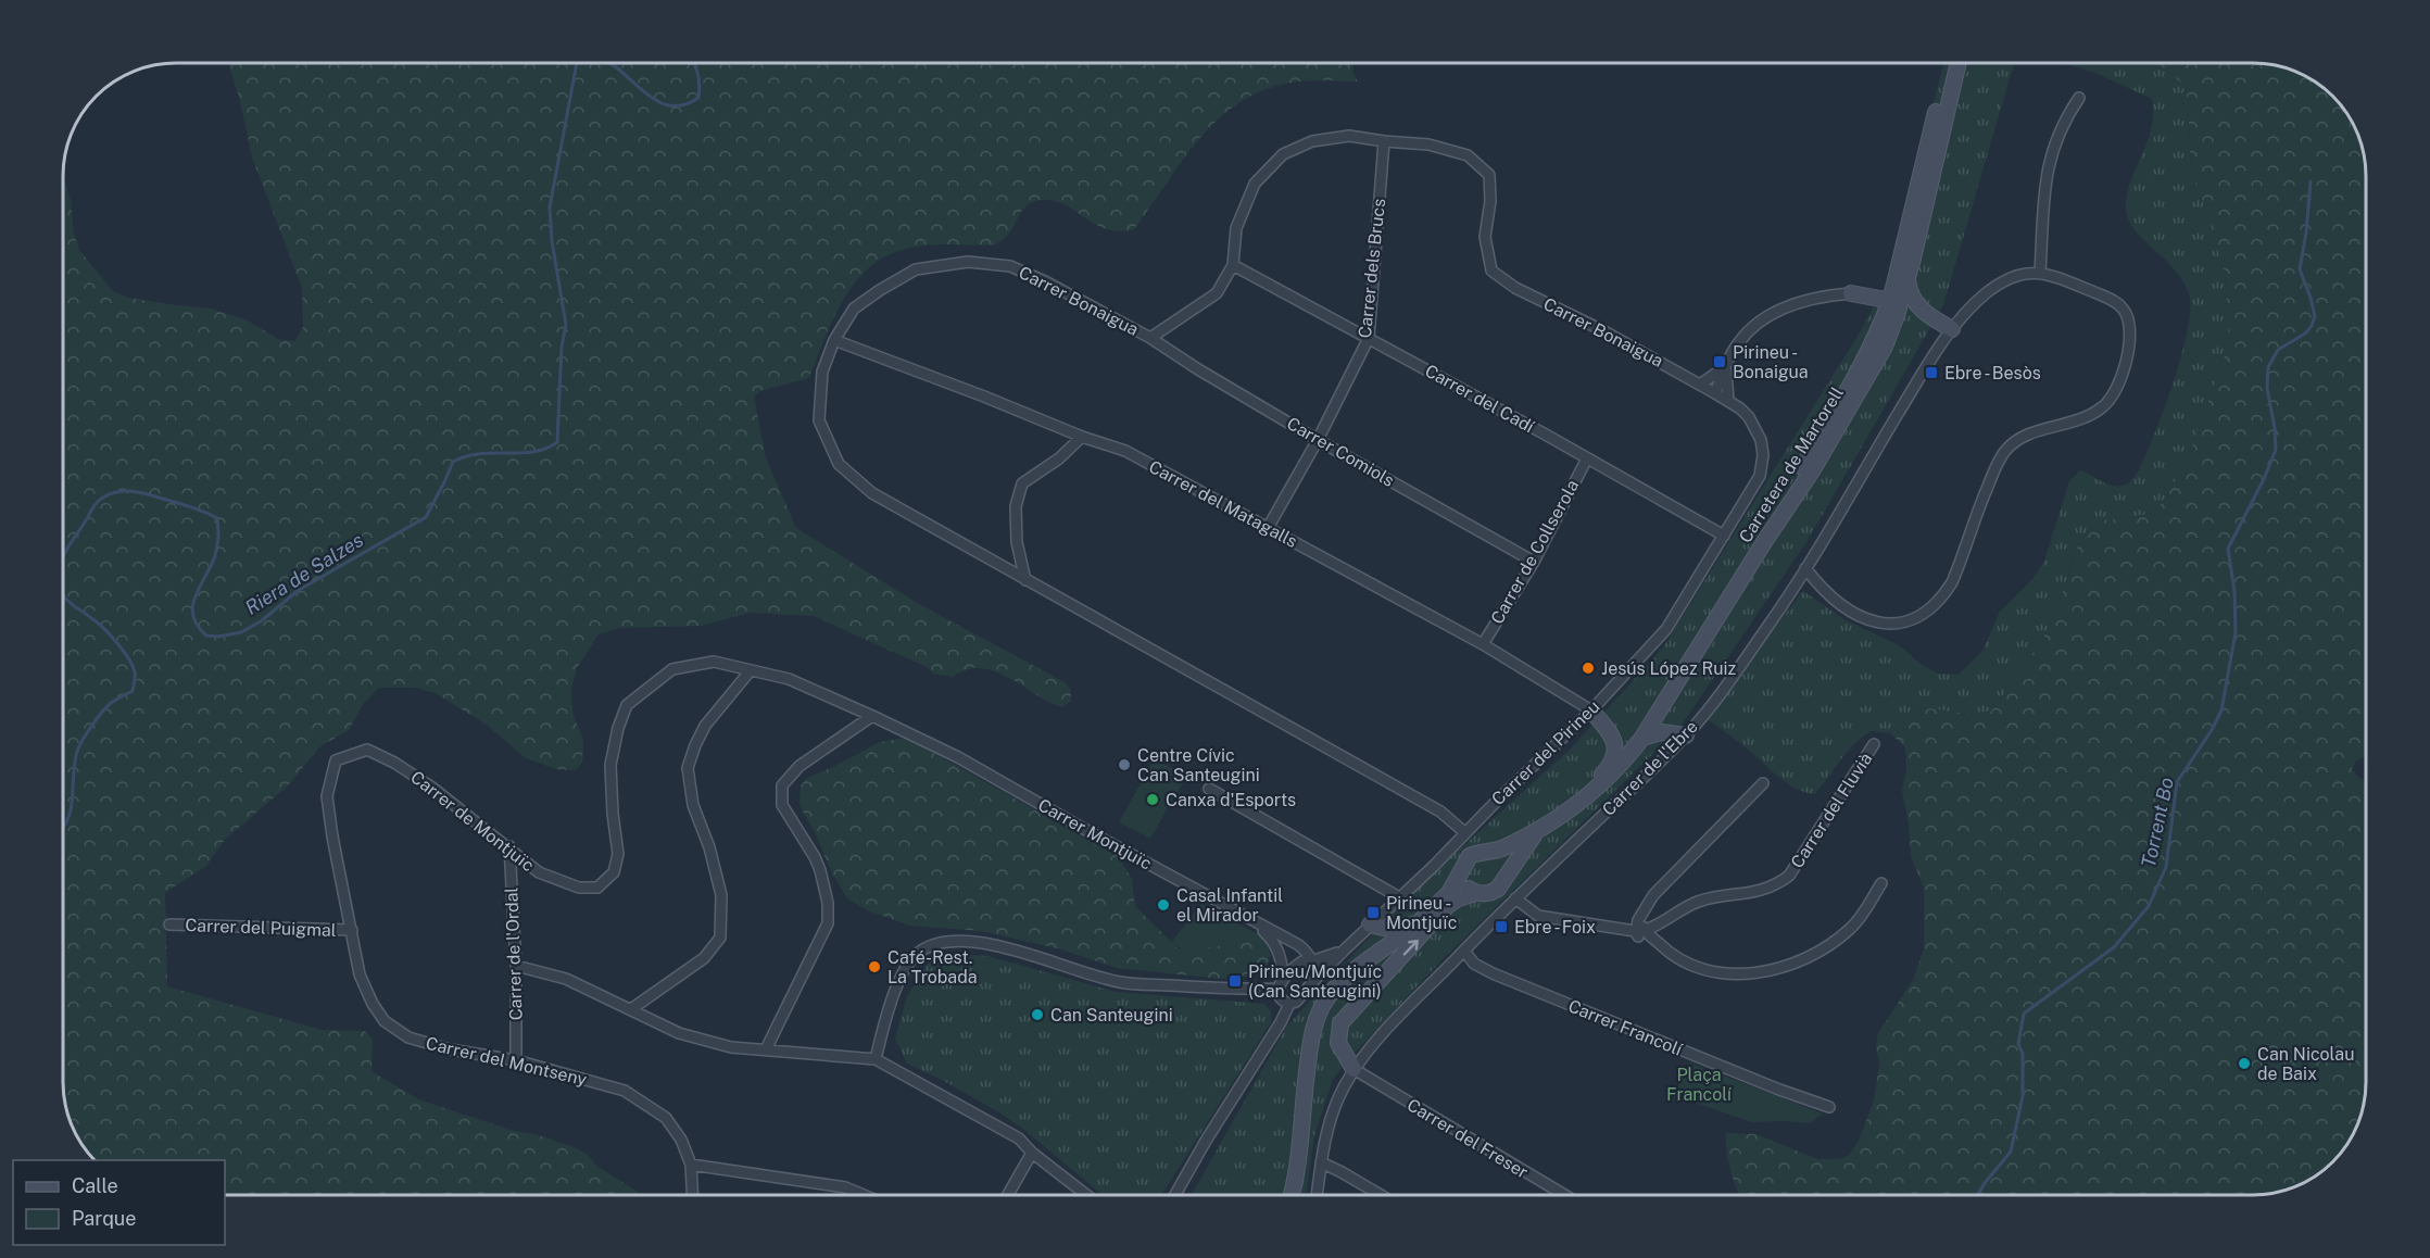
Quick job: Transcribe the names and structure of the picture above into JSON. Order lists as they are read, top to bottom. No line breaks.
{"streets":{"main road":["Carretera de Martorell"],"street":["Carrer dels Brucs","Carrer Bonaigua","Carrer del Cadí","Carrer Comiols","Carrer del Matagalls","Carrer de Collserola","Carrer del Pirineu","Carrer de l'Ebre","Carrer del Fluvià","Carrer de Montjuïc","Carrer Montjuïc","Carrer del Puigmal","Carrer de l'Ordal","Carrer Francolí","Carrer del Montseny","Carrer del Freser"]},"crossings":[["Carrer dels Brucs","Carrer Bonaigua"],["Carrer dels Brucs","Carrer del Cadí"],["Carrer dels Brucs","Carrer Comiols"],["Carrer dels Brucs","Carrer del Matagalls"],["Carrer Bonaigua","Carrer del Cadí"],["Carrer Bonaigua","Carrer Comiols"],["Carrer Bonaigua","Carrer del Matagalls"],["Carrer Bonaigua","Carrer del Pirineu"],["Carrer del Cadí","Carrer de Collserola"],["Carrer del Cadí","Carrer del Pirineu"],["Carrer Comiols","Carrer de Collserola"],["Carrer del Matagalls","Carrer de Collserola"],["Carrer del Matagalls","Carrer del Pirineu"],["Carrer del Pirineu","Carrer Montjuïc"],["Carrer de l'Ebre","Carrer Francolí"],["Carrer de l'Ebre","Carrer del Freser"],["Carrer de Montjuïc","Carrer Montjuïc"],["Carrer de Montjuïc","Carrer del Puigmal"],["Carrer de Montjuïc","Carrer de l'Ordal"],["Carrer de Montjuïc","Carrer del Montseny"],["Carrer del Puigmal","Carrer del Montseny"],["Carrer de l'Ordal","Carrer del Montseny"]],"water":["Riera de Salzes","Torrent Bo"],"parks":["Plaça Francolí"],"places":{"transit":["Pirineu - Bonaigua","Ebre - Besòs","Pirineu - Montjuïc","Ebre - Foix","Pirineu/Montjuïc (Can Santeugini)"],"other":["Jesús López Ruiz","Centre Cívic Can Santeugini","Canxa d'Esports","Casal Infantil el Mirador","Café-Rest. La Trobada","Can Santeugini","Can Nicolau de Baix"]},"legend":["Calle","Parque"]}
